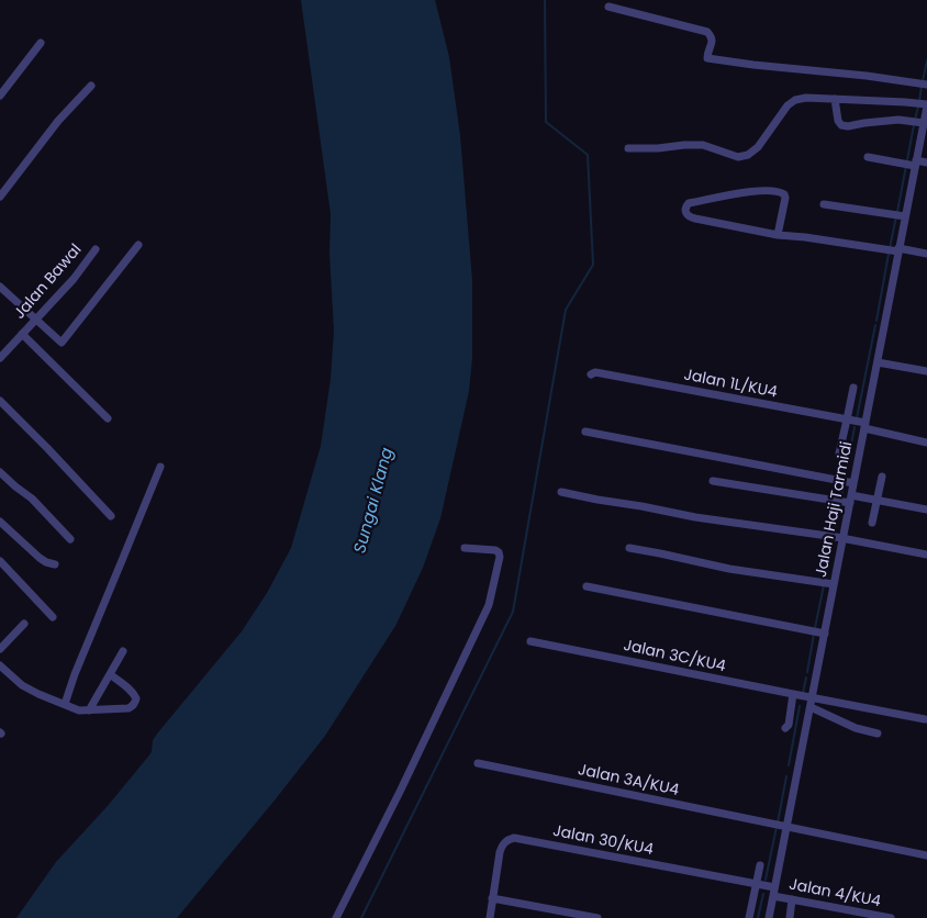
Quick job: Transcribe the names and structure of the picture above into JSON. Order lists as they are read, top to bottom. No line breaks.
{"streets":{"street":["Jalan Bawal","Jalan 1L/KU4","Jalan Haji Tarmidi","Jalan 3C/KU4","Jalan 3A/KU4","Jalan 30/KU4","Jalan 4/KU4"]},"crossings":[["Jalan 1L/KU4","Jalan Haji Tarmidi"],["Jalan Haji Tarmidi","Jalan 3C/KU4"],["Jalan Haji Tarmidi","Jalan 3A/KU4"],["Jalan Haji Tarmidi","Jalan 30/KU4"],["Jalan Haji Tarmidi","Jalan 4/KU4"],["Jalan 30/KU4","Jalan 4/KU4"]],"water":["Sungai Klang"]}
